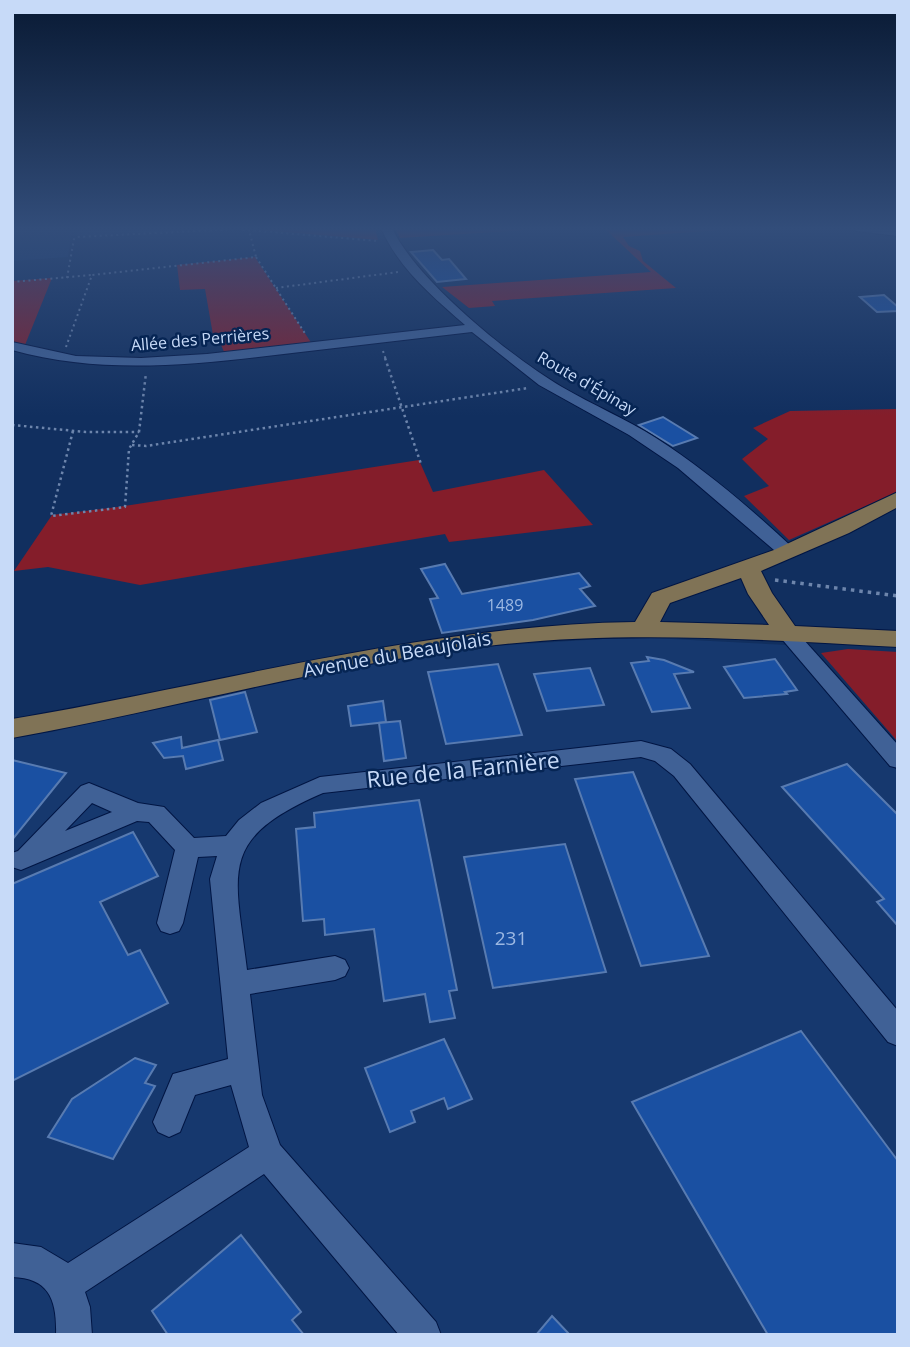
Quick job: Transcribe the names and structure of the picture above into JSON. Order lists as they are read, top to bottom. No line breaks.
{"streets":{"main road":["Avenue du Beaujolais"],"street":["Allée des Perrières","Route d'Épinay","Rue de la Farnière"]},"crossings":[["Allée des Perrières","Route d'Épinay"]],"house_numbers":["1489","231"]}
